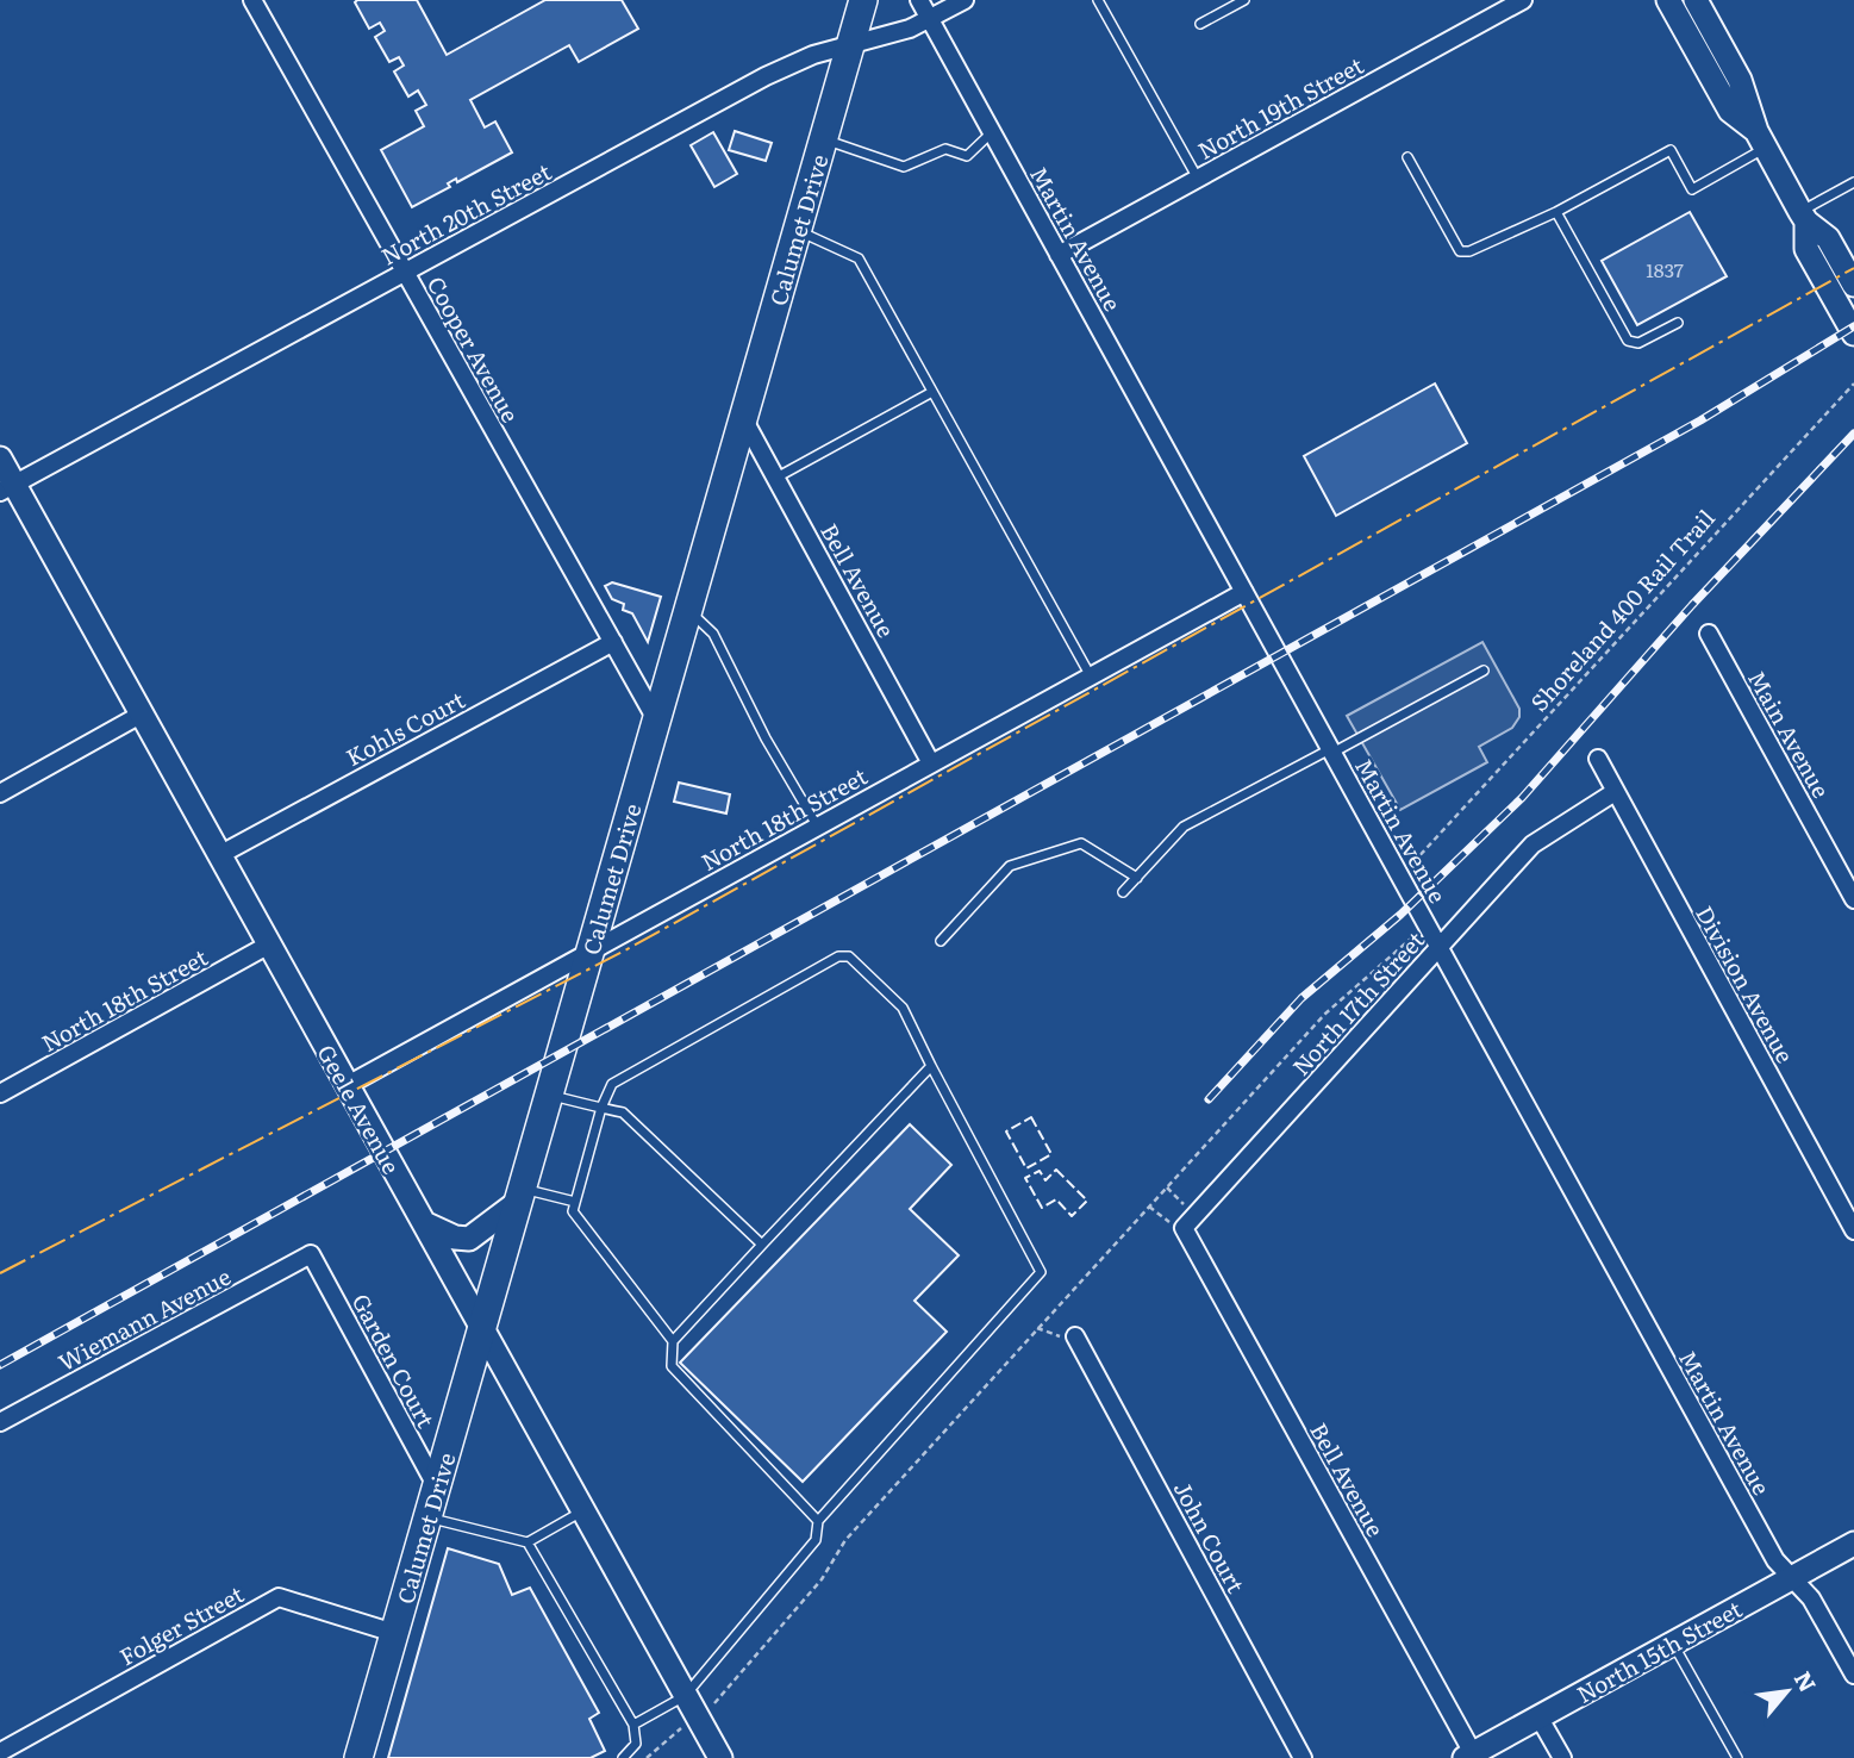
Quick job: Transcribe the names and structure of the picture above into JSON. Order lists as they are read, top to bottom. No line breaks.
{"streets":{"main road":["Calumet Drive"],"street":["North 19th Street","North 20th Street","Martin Avenue","Cooper Avenue","Bell Avenue","Kohls Court","Main Avenue","North 18th Street","Division Avenue","North 17th Street","Geele Avenue","Wiemann Avenue","Garden Court","John Court","Folger Street","North 15th Street"],"path":["Shoreland 400 Rail Trail"]},"crossings":[["North 19th Street","Martin Avenue"],["North 20th Street","Calumet Drive"],["North 20th Street","Martin Avenue"],["North 20th Street","Cooper Avenue"],["North 20th Street","Geele Avenue"],["Calumet Drive","Cooper Avenue"],["Calumet Drive","Bell Avenue"],["Calumet Drive","North 18th Street"],["Calumet Drive","Geele Avenue"],["Calumet Drive","Garden Court"],["Calumet Drive","Folger Street"],["Martin Avenue","North 18th Street"],["Martin Avenue","North 17th Street"],["Martin Avenue","North 15th Street"],["Cooper Avenue","Kohls Court"],["Bell Avenue","North 18th Street"],["Bell Avenue","North 17th Street"],["Bell Avenue","North 15th Street"],["Kohls Court","Geele Avenue"],["North 18th Street","Geele Avenue"],["Division Avenue","North 17th Street"],["Wiemann Avenue","Garden Court"]],"house_numbers":["1837"],"north":"top right"}
